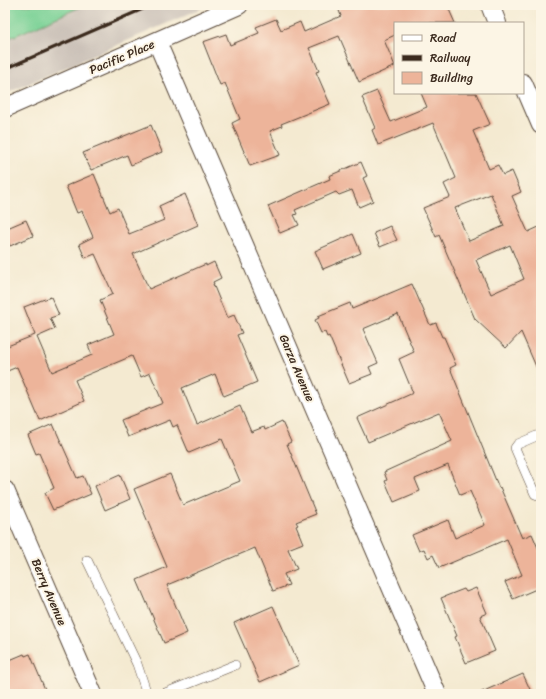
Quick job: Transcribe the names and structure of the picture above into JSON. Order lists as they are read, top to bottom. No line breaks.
{"streets":{"street":["Pacific Place","Garza Avenue","Berry Avenue"]},"crossings":[["Pacific Place","Garza Avenue"]],"legend":["Road","Railway","Building"]}
